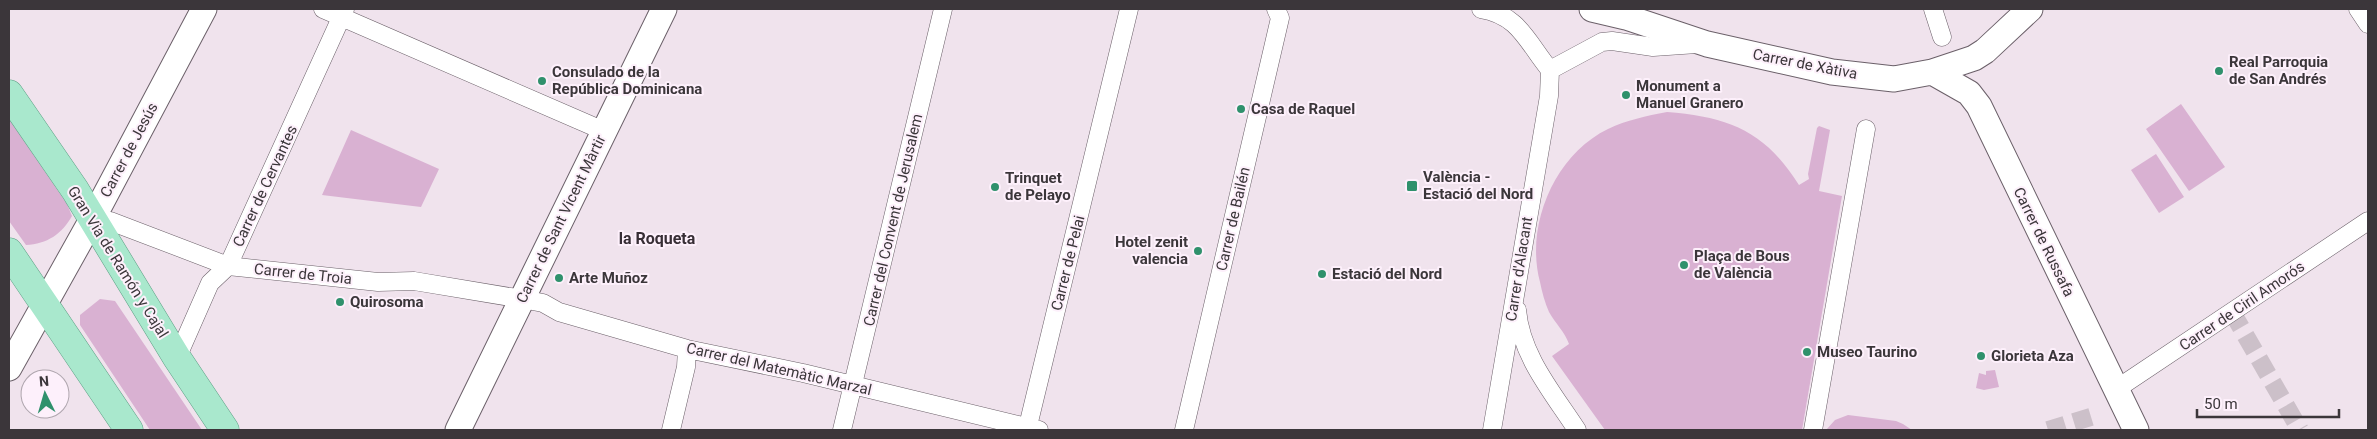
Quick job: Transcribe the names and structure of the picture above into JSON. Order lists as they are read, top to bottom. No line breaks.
{"streets":{"main road":["Gran Via de Ramón y Cajal"],"street":["Carrer de Xàtiva","Carrer de Jesús","Carrer de Cervantes","Carrer de Sant Vicent Màrtir","Carrer de Bailén","Carrer del Convent de Jerusalem","Carrer de Russafa","Carrer de Pelai","Carrer d'Alacant","Carrer de Troia","Carrer de Ciril Amorós","Carrer del Matemàtic Marzal"]},"crossings":[["Carrer de Xàtiva","Carrer de Russafa"],["Carrer de Xàtiva","Carrer d'Alacant"],["Carrer de Jesús","Gran Via de Ramón y Cajal"],["Carrer de Jesús","Carrer de Troia"],["Carrer de Cervantes","Gran Via de Ramón y Cajal"],["Carrer de Cervantes","Carrer de Troia"],["Carrer de Sant Vicent Màrtir","Carrer de Troia"],["Carrer de Sant Vicent Màrtir","Carrer del Matemàtic Marzal"],["Carrer del Convent de Jerusalem","Carrer del Matemàtic Marzal"],["Carrer de Russafa","Carrer de Ciril Amorós"],["Gran Via de Ramón y Cajal","Carrer de Troia"],["Carrer de Pelai","Carrer del Matemàtic Marzal"],["Carrer de Troia","Carrer del Matemàtic Marzal"]],"districts":["la Roqueta"],"places":{"other":["Real Parroquia de San Andrés","Consulado de la República Dominicana","Monument a Manuel Granero","Casa de Raquel","Trinquet de Pelayo","Hotel zenit valencia","Plaça de Bous de València","Estació del Nord","Arte Muñoz","Quirosoma","Museo Taurino","Glorieta Aza"],"transit":["València - Estació del Nord"]},"scale_bar":"50 m","north":"top"}
